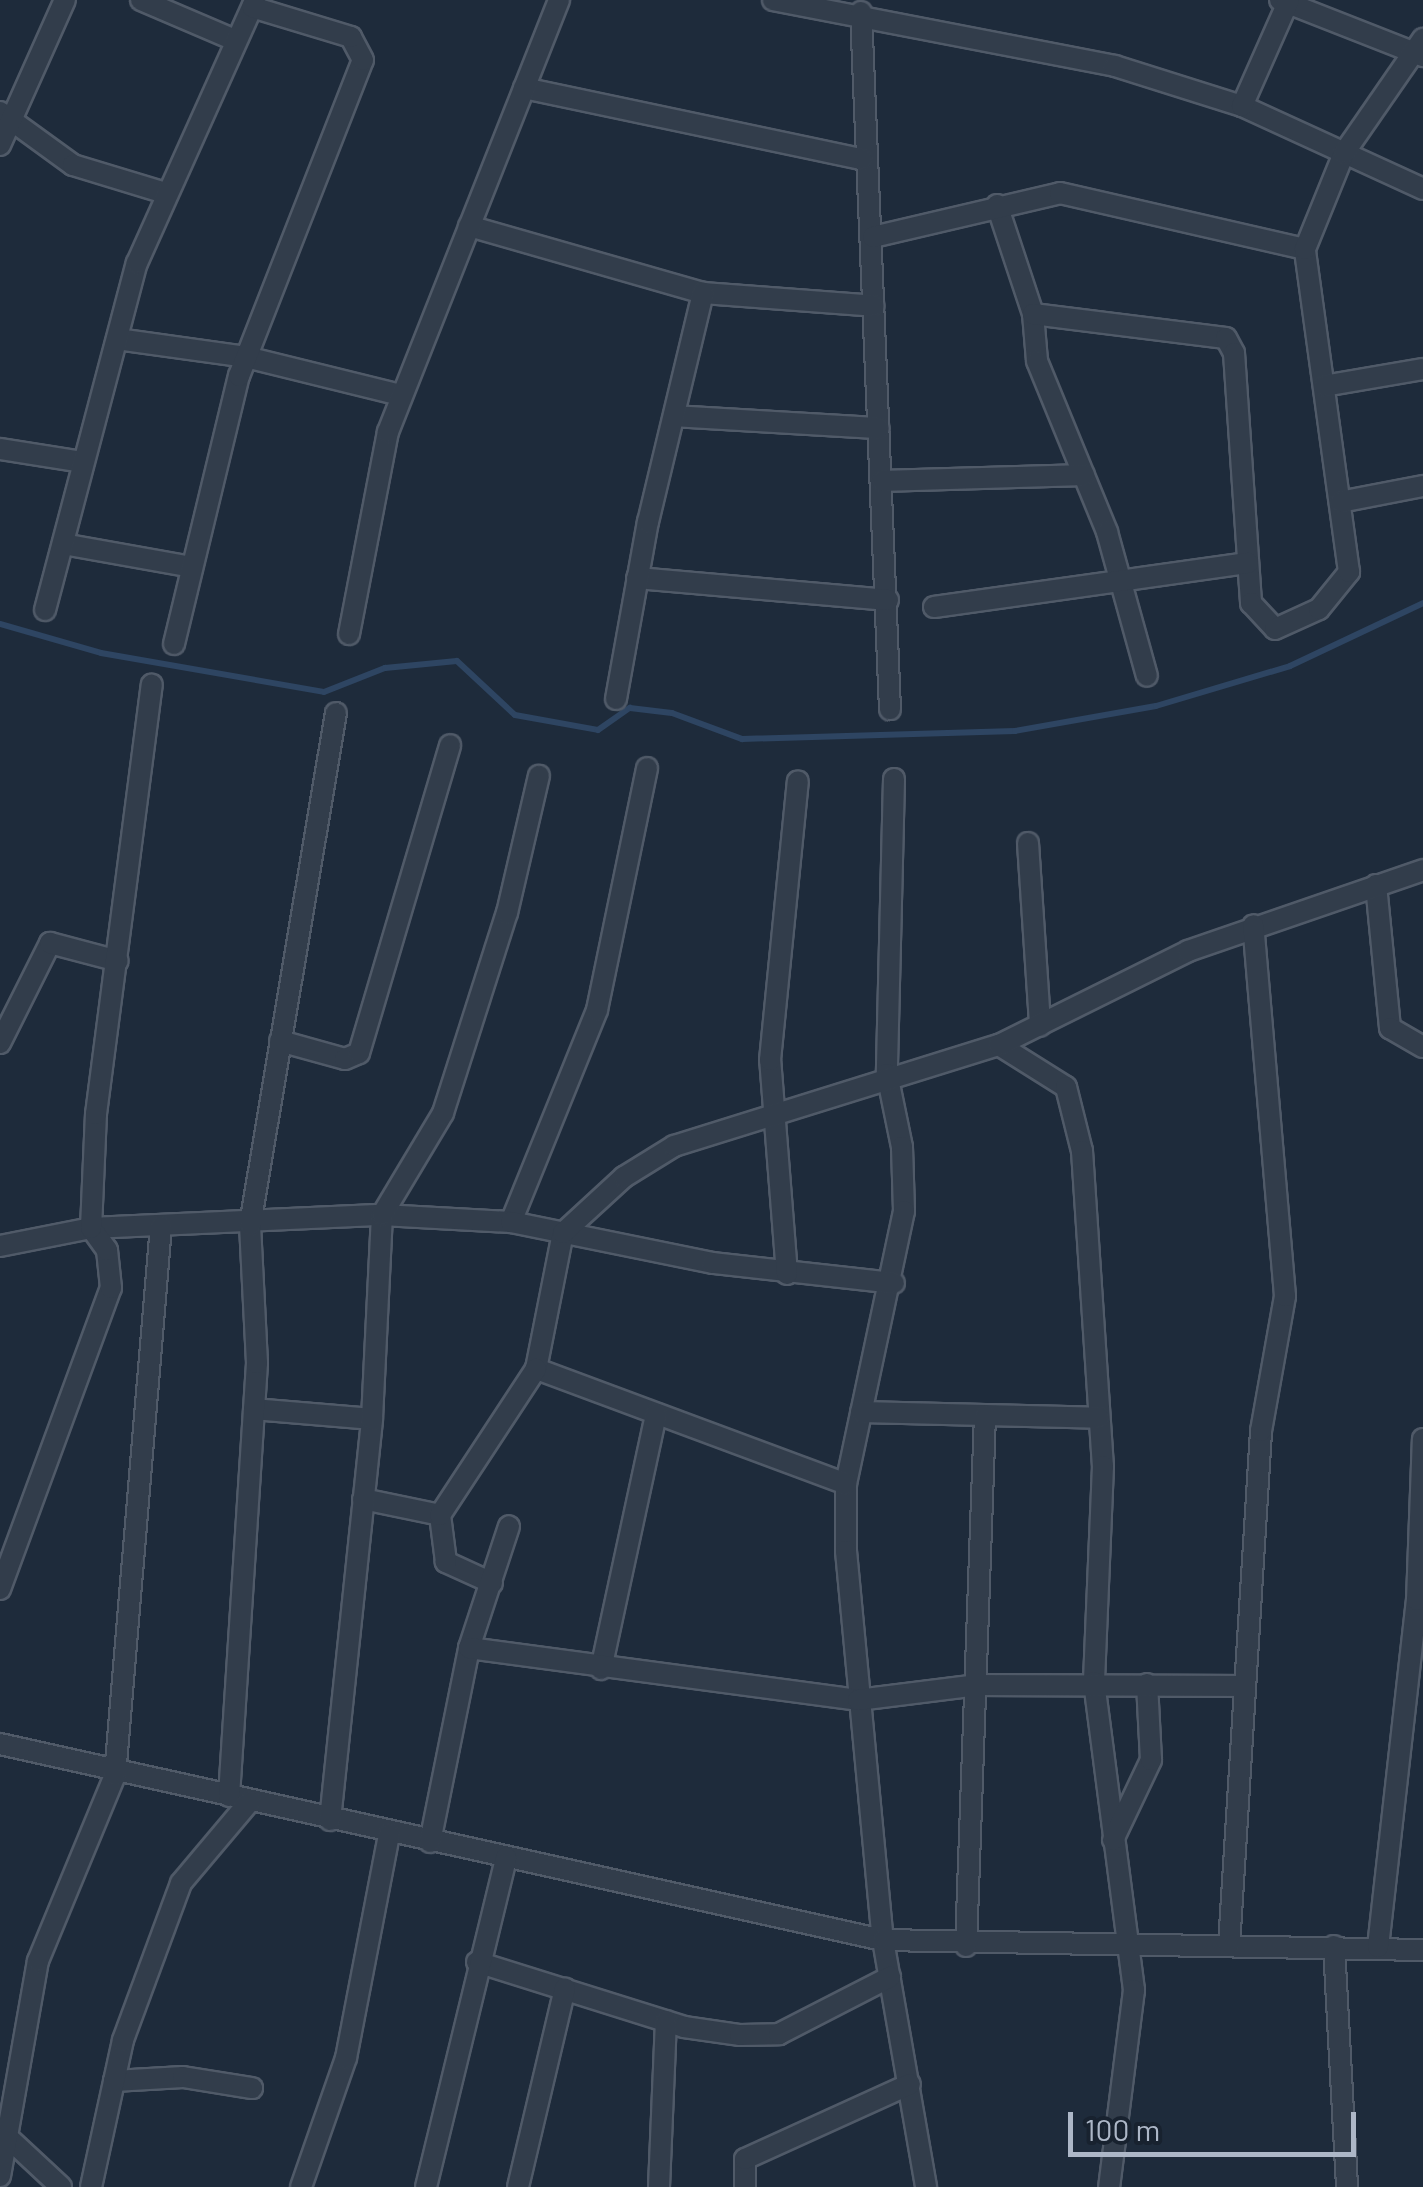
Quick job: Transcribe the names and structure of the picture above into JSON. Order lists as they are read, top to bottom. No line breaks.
{"scale_bar":"100 m"}
